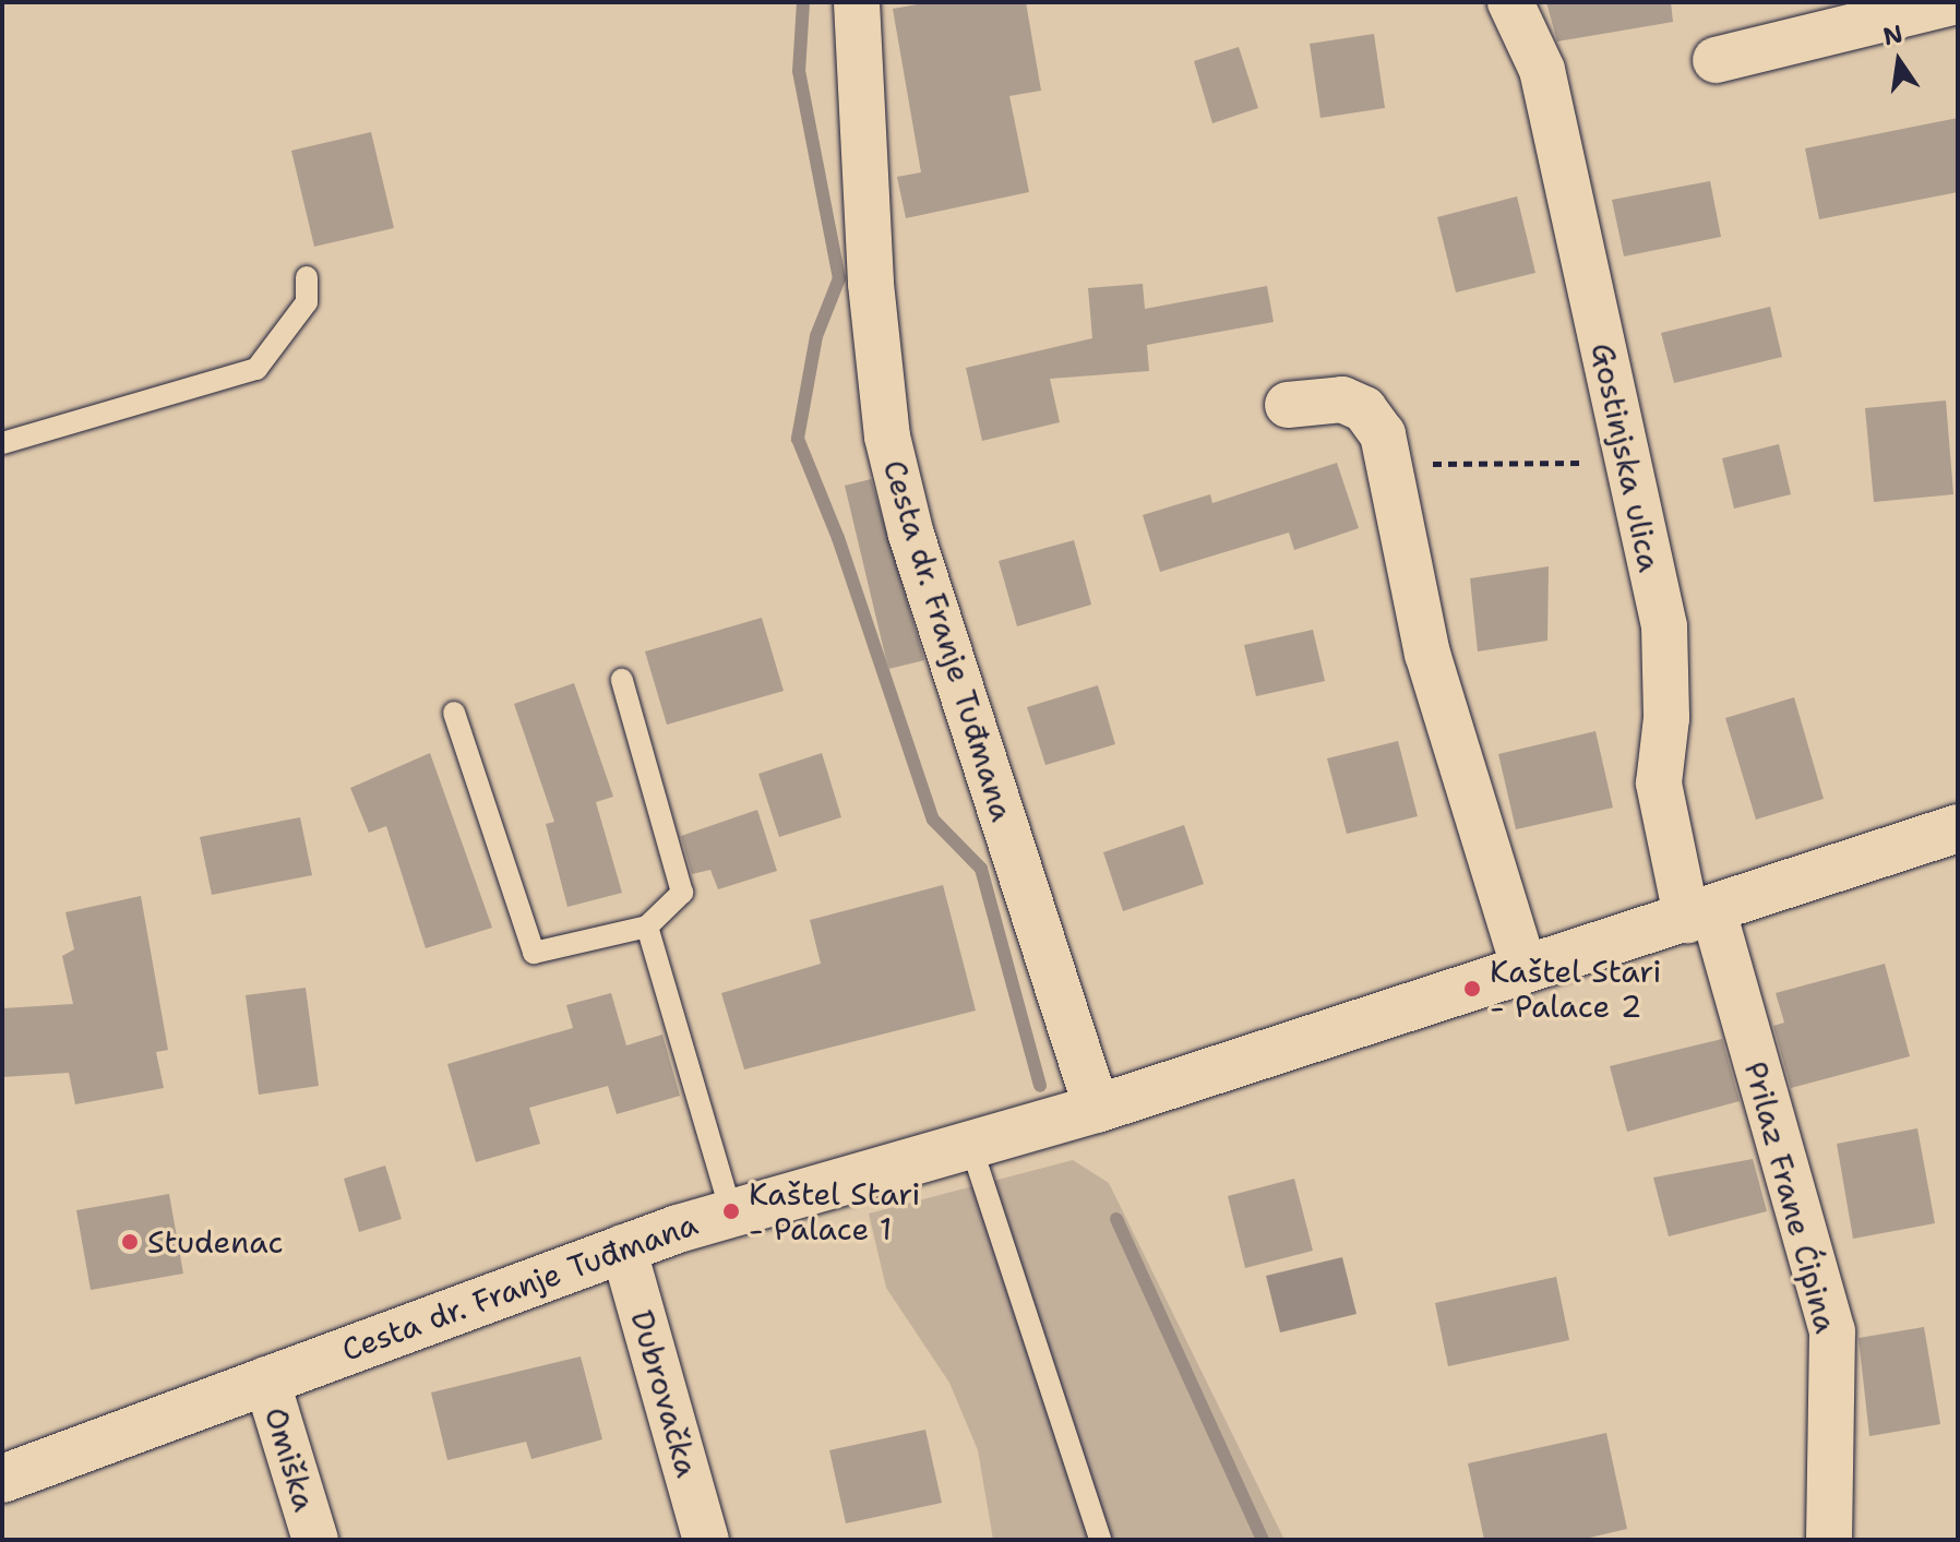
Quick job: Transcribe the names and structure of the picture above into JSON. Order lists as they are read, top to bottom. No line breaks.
{"streets":{"main road":["Cesta dr. Franje Tuđmana"],"street":["Gostinjska ulica","Prilaz Frane Ćipina","Dubrovačka","Omiška"]},"crossings":[["Gostinjska ulica","Cesta dr. Franje Tuđmana"],["Gostinjska ulica","Prilaz Frane Ćipina"],["Cesta dr. Franje Tuđmana","Prilaz Frane Ćipina"],["Cesta dr. Franje Tuđmana","Dubrovačka"],["Cesta dr. Franje Tuđmana","Omiška"]],"places":["Kaštel Stari - Palace 2","Kaštel Stari - Palace 1","Studenac"],"north":"top"}
